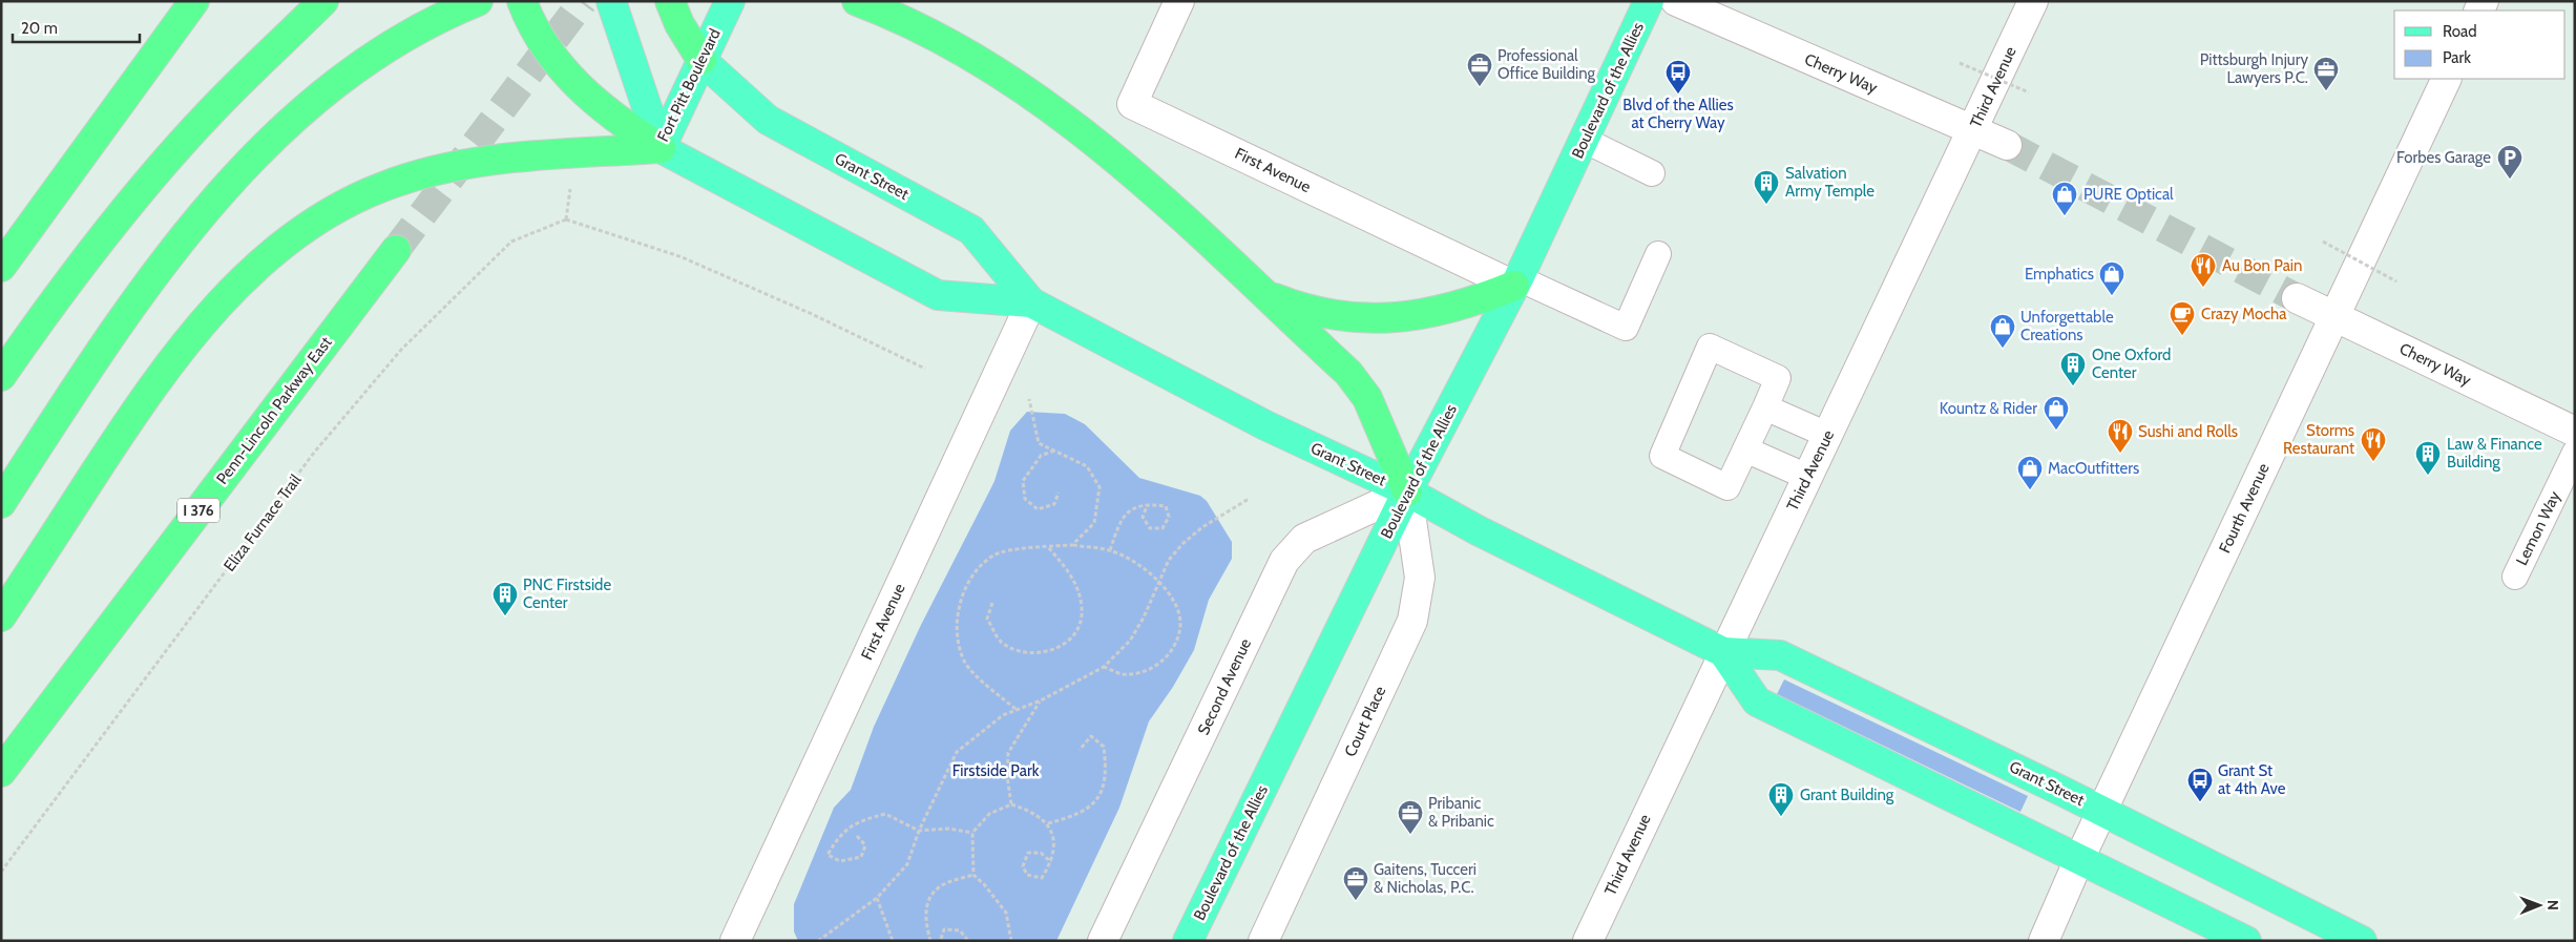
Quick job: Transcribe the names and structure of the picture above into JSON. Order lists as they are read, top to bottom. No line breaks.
{"streets":{"highway":["Penn-Lincoln Parkway East","I 376"],"main road":["Fort Pitt Boulevard","Boulevard of the Allies","Grant Street"],"street":["Cherry Way","Third Avenue","First Avenue","Fourth Avenue","Second Avenue","Court Place"],"lane":["Lemon Way"],"path":["Eliza Furnace Trail"]},"crossings":[["Cherry Way","Third Avenue"],["Cherry Way","Fourth Avenue"],["Fort Pitt Boulevard","Grant Street"],["Third Avenue","Grant Street"],["Boulevard of the Allies","First Avenue"],["Boulevard of the Allies","Grant Street"],["Boulevard of the Allies","Second Avenue"],["Boulevard of the Allies","Court Place"],["First Avenue","Grant Street"],["Grant Street","Fourth Avenue"],["Grant Street","Second Avenue"],["Grant Street","Court Place"],["Second Avenue","Court Place"]],"parks":["Firstside Park"],"places":{"office":["Professional Office Building","Pittsburgh Injury Lawyers P.C.","Pribanic & Pribanic","Gaitens, Tucceri & Nicholas, P.C."],"bus stop":["Blvd of the Allies at Cherry Way","Grant St at 4th Ave"],"parking":["Forbes Garage"],"building":["Salvation Army Temple","One Oxford Center","Law & Finance Building","PNC Firstside Center","Grant Building"],"shop":["PURE Optical","Emphatics","Unforgettable Creations","Kountz & Rider","MacOutfitters"],"restaurant":["Au Bon Pain","Sushi and Rolls","Storms Restaurant"],"cafe":["Crazy Mocha"]},"legend":["Road","Park"],"scale_bar":"20 m","north":"right"}
